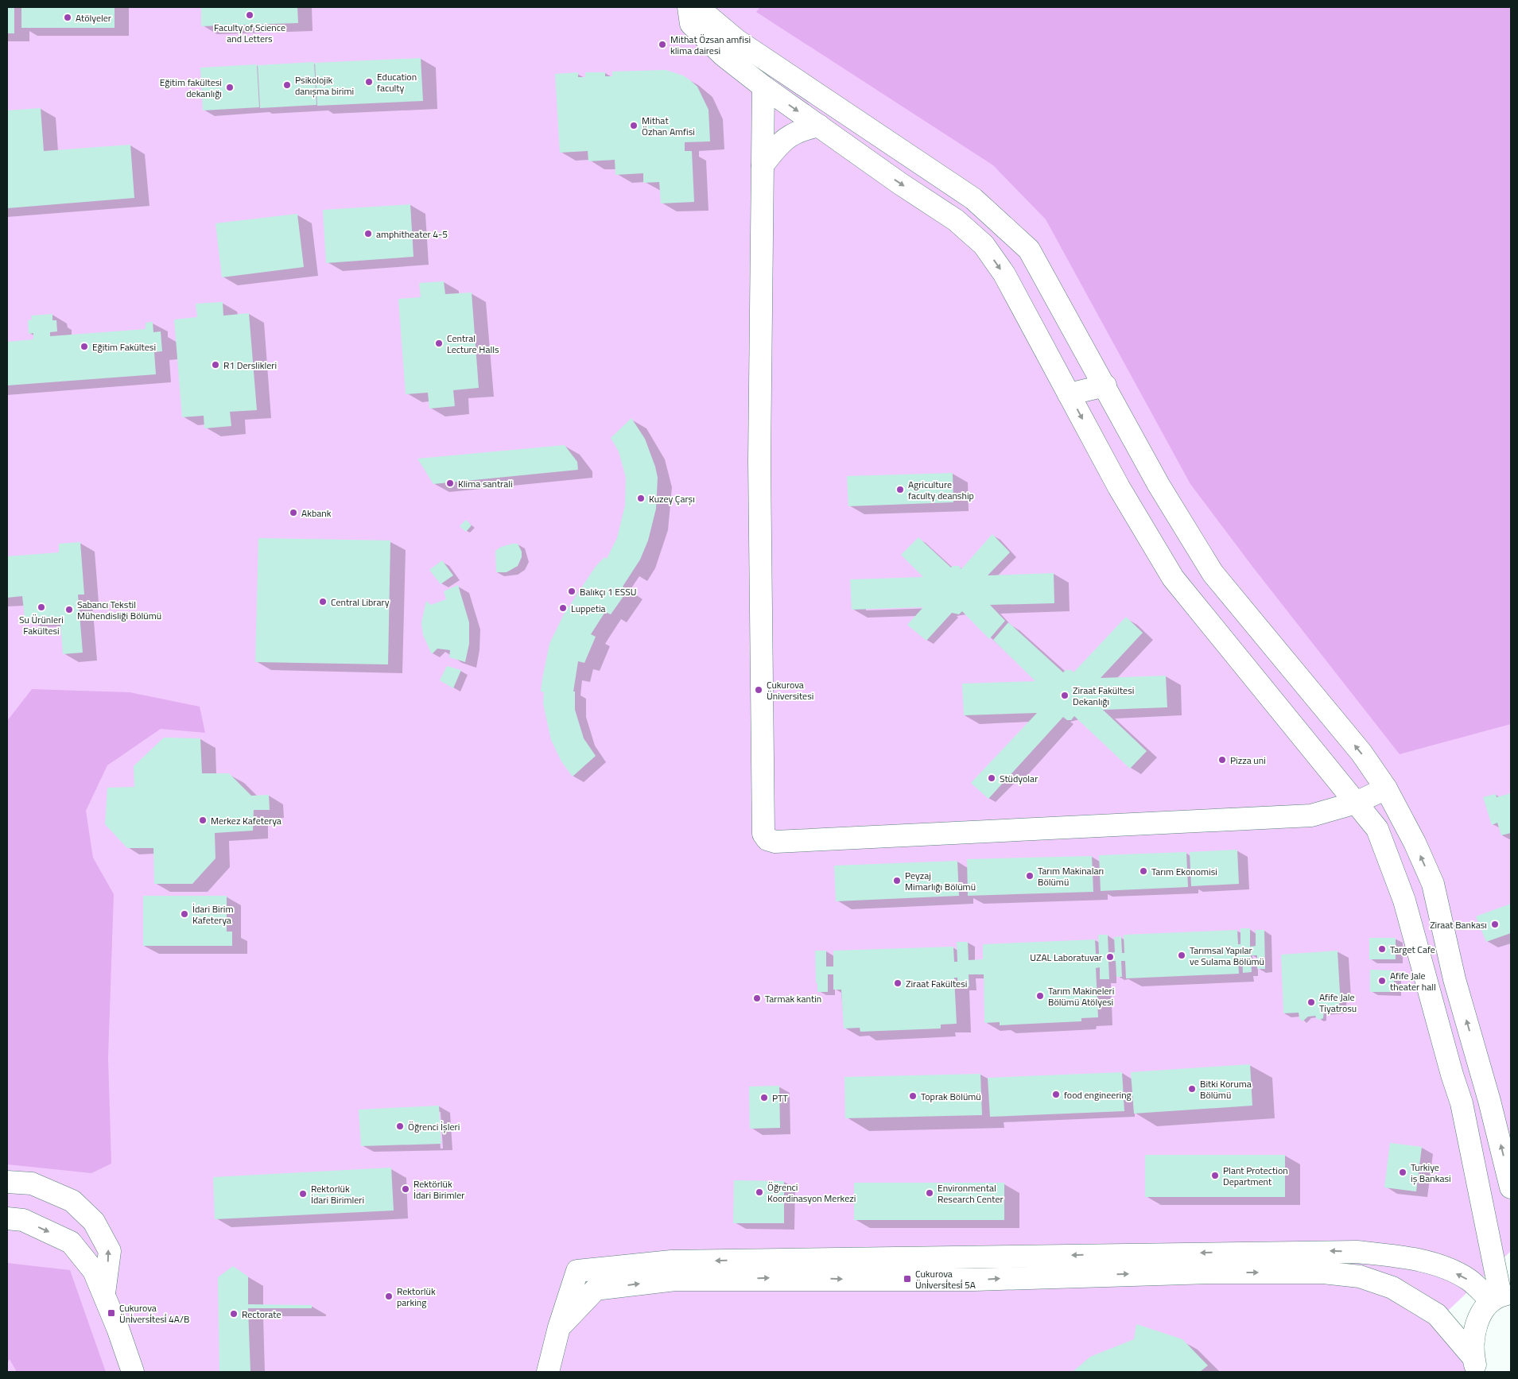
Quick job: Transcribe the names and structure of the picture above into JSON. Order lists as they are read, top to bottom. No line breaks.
{"places":{"other":["Faculty of Science and Letters","Atölyeler","Mithat Özsan amfisi klima dairesi","Education faculty","Psikolojik danışma birimi","Eğitim fakültesi dekanlığı","Mithat Özhan Amfisi","amphitheater 4-5","Central Lecture Halls","Eğitim Fakültesi","R1 Derslikleri","Klima santrali","Agriculture faculty deanship","Kuzey Çarşı","Akbank","Balıkçı 1 ESSU","Central Library","Su Ürünleri Fakültesi","Luppetia","Sabancı Tekstil Mühendisliği Bölümü","Çukurova Üniversitesi","Ziraat Fakültesi Dekanlığı","Pizza uni","Stüdyolar","Merkez Kafeterya","Tarım Ekonomisi","Tarım Makinaları Bölümü","Peyzaj Mimarlığı Bölümü","İdari Birim Kafeterya","Ziraat Bankası","Target Cafe","Tarımsal Yapılar ve Sulama Bölümü","UZAL Laboratuvar","Afife Jale theater hall","Ziraat Fakültesi","Tarım Makineleri Bölümü Atölyesi","Tarmak kantin","Afife Jale Tiyatrosu","Bitki Koruma Bölümü","food engineering","Toprak Bölümü","PTT","Öğrenci İşleri","Turkiye iș Bankasi","Plant Protection Department","Rektörlük İdari Birimler","Öğrenci Koordinasyon Merkezi","Environmental Research Center","Rektorlük İdari Birimleri","Rektorlük parking","Rectorate"],"transit":["Çukurova Üni̇versi̇tesi̇ 5A","Çukurova Üni̇versi̇tesi̇ 4A/B"]}}
